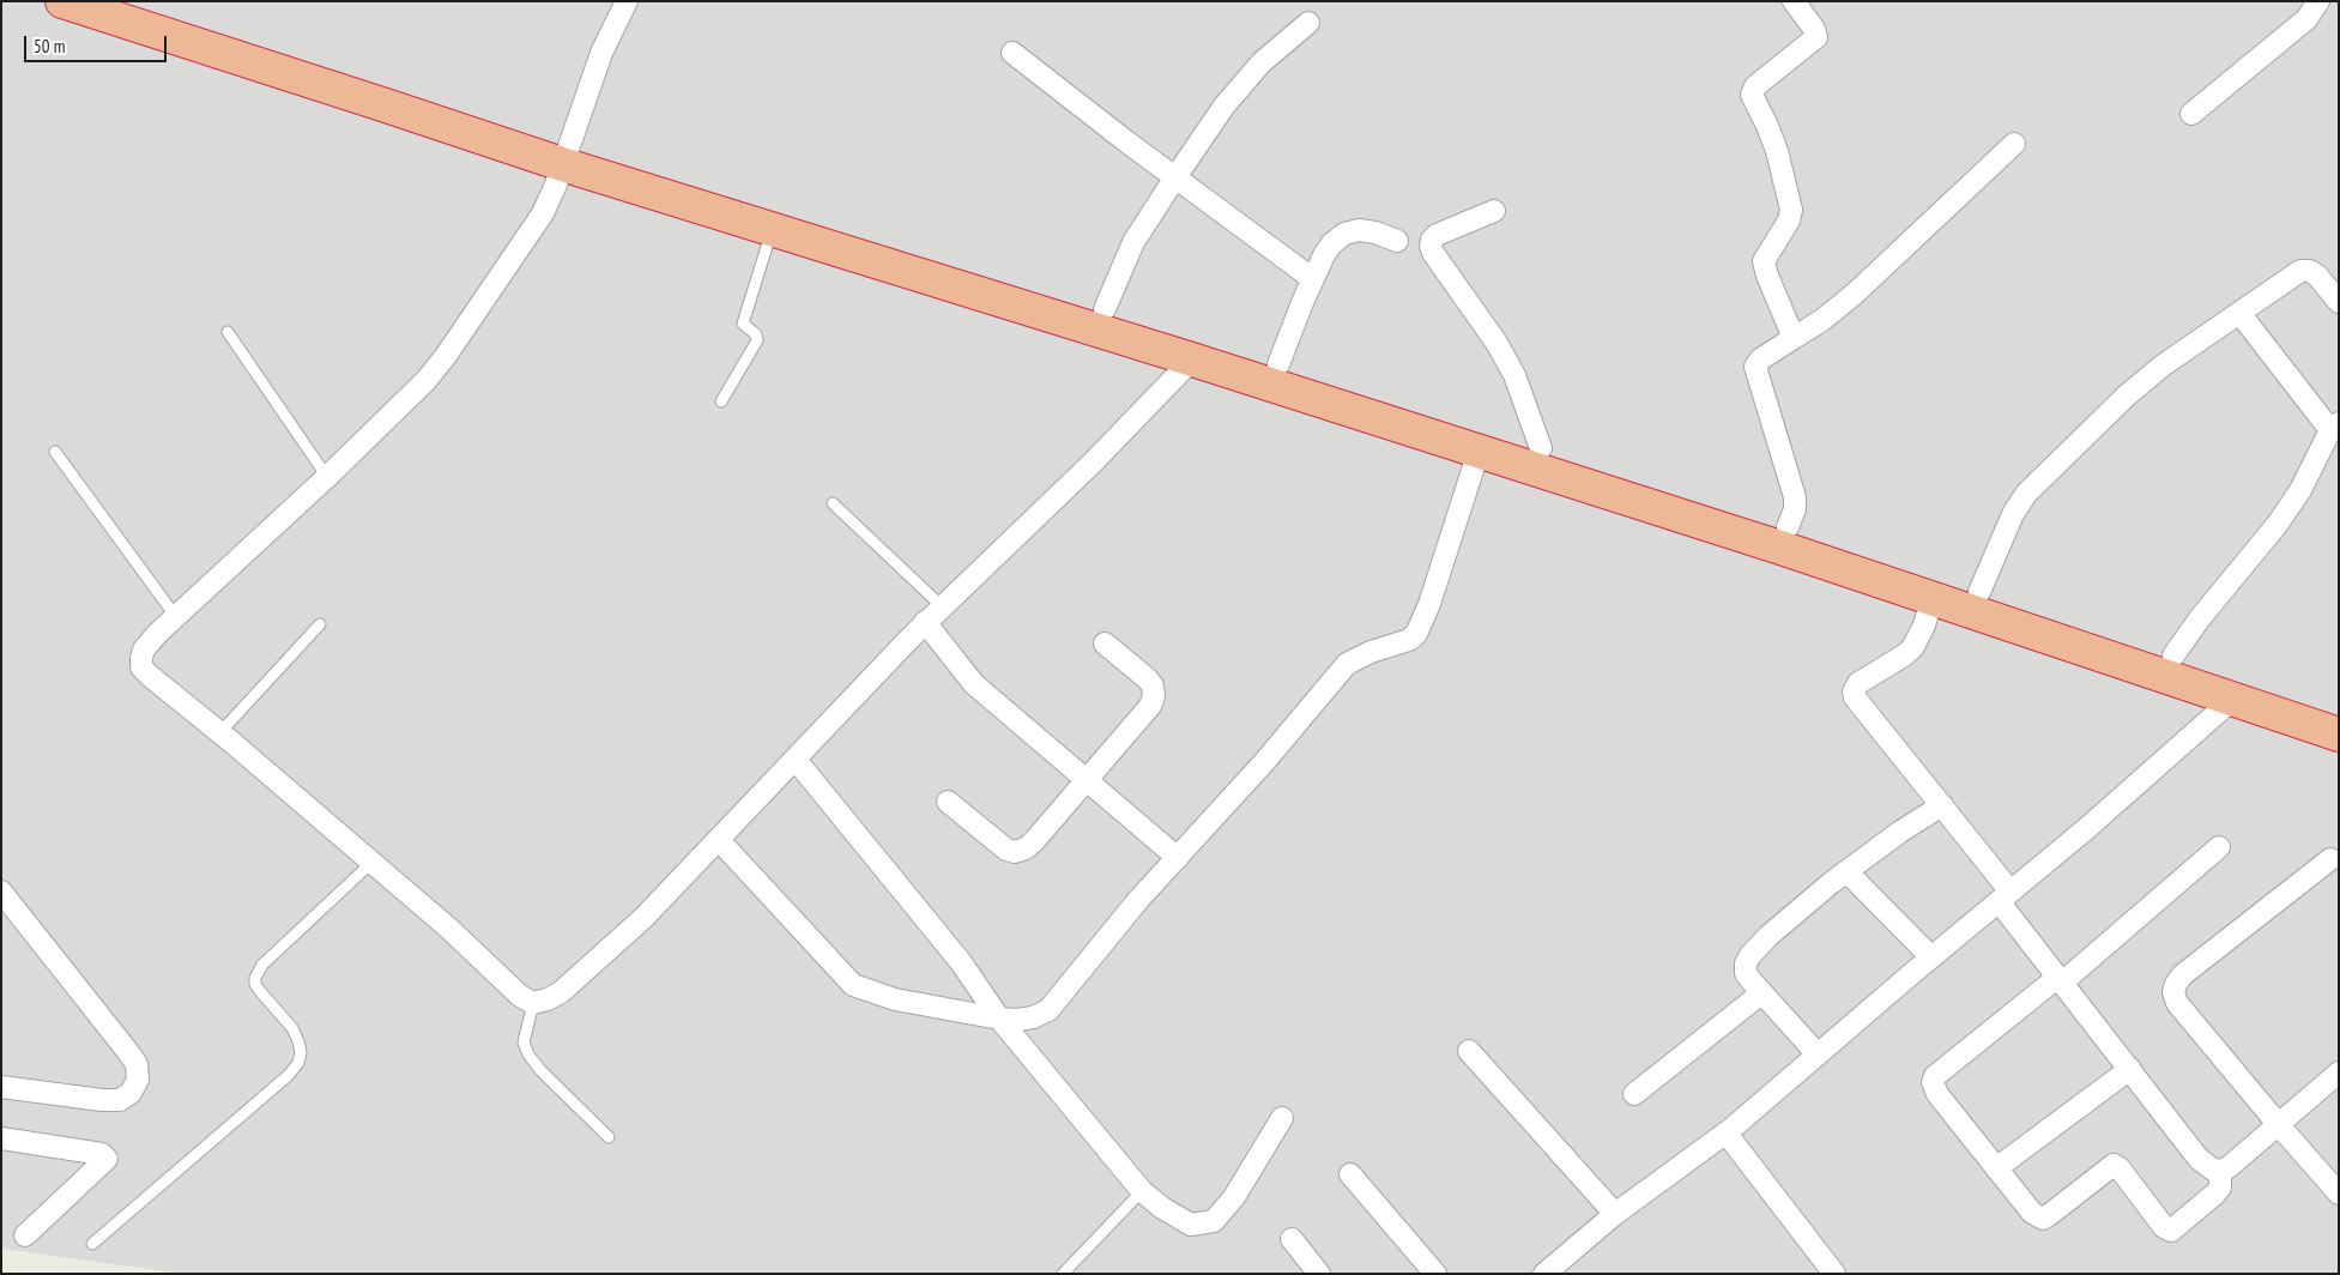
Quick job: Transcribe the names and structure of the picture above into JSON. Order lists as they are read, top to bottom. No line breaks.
{"scale_bar":"50 m"}
